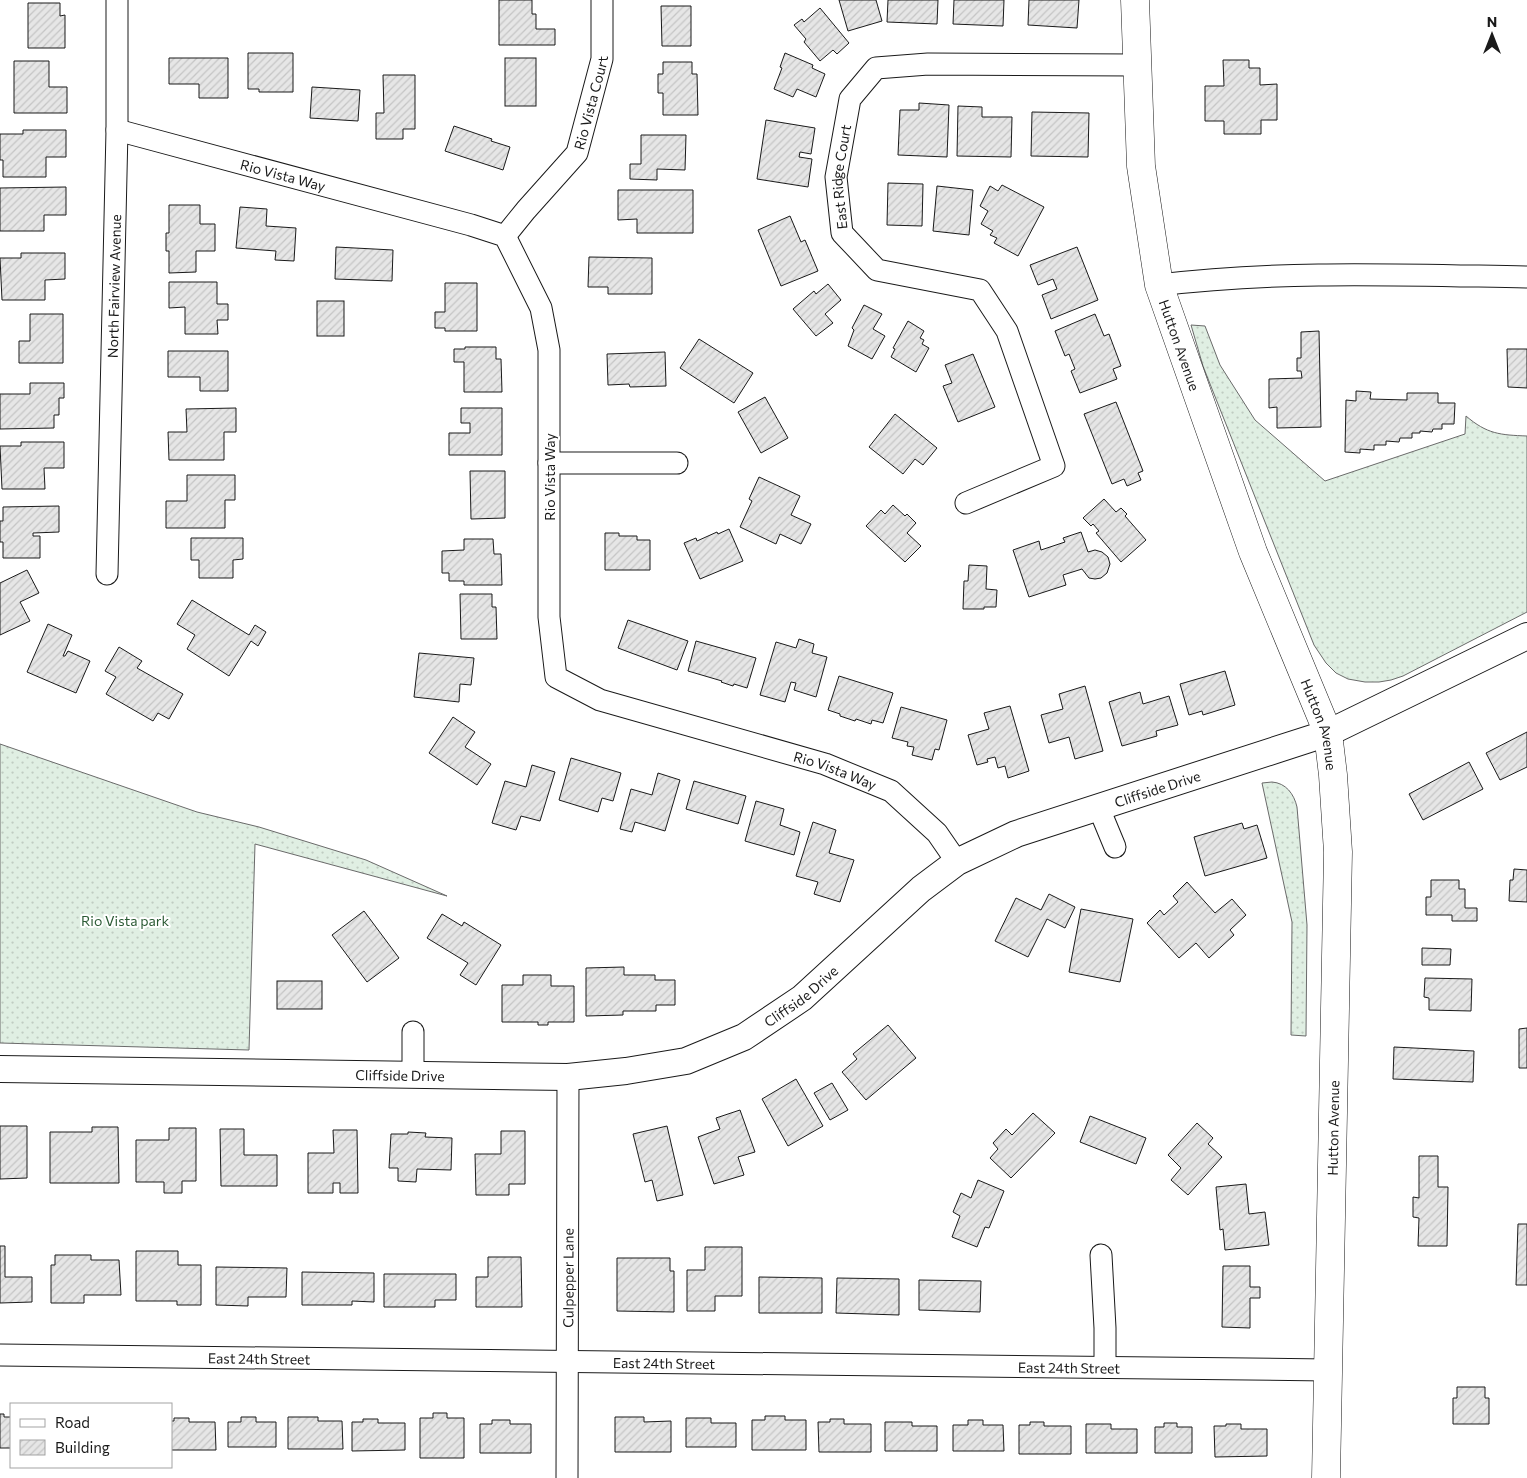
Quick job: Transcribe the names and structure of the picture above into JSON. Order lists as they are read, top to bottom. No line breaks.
{"streets":{"main road":["Hutton Avenue"],"street":["Rio Vista Court","Rio Vista Way","East Ridge Court","North Fairview Avenue","Cliffside Drive","Culpepper Lane","East 24th Street"]},"crossings":[["Rio Vista Court","Rio Vista Way"],["Rio Vista Way","North Fairview Avenue"],["Rio Vista Way","Cliffside Drive"],["East Ridge Court","Hutton Avenue"],["Hutton Avenue","Cliffside Drive"],["Hutton Avenue","East 24th Street"],["Cliffside Drive","Culpepper Lane"],["Culpepper Lane","East 24th Street"]],"parks":["Rio Vista park"],"legend":["Road","Building"],"north":"top"}
